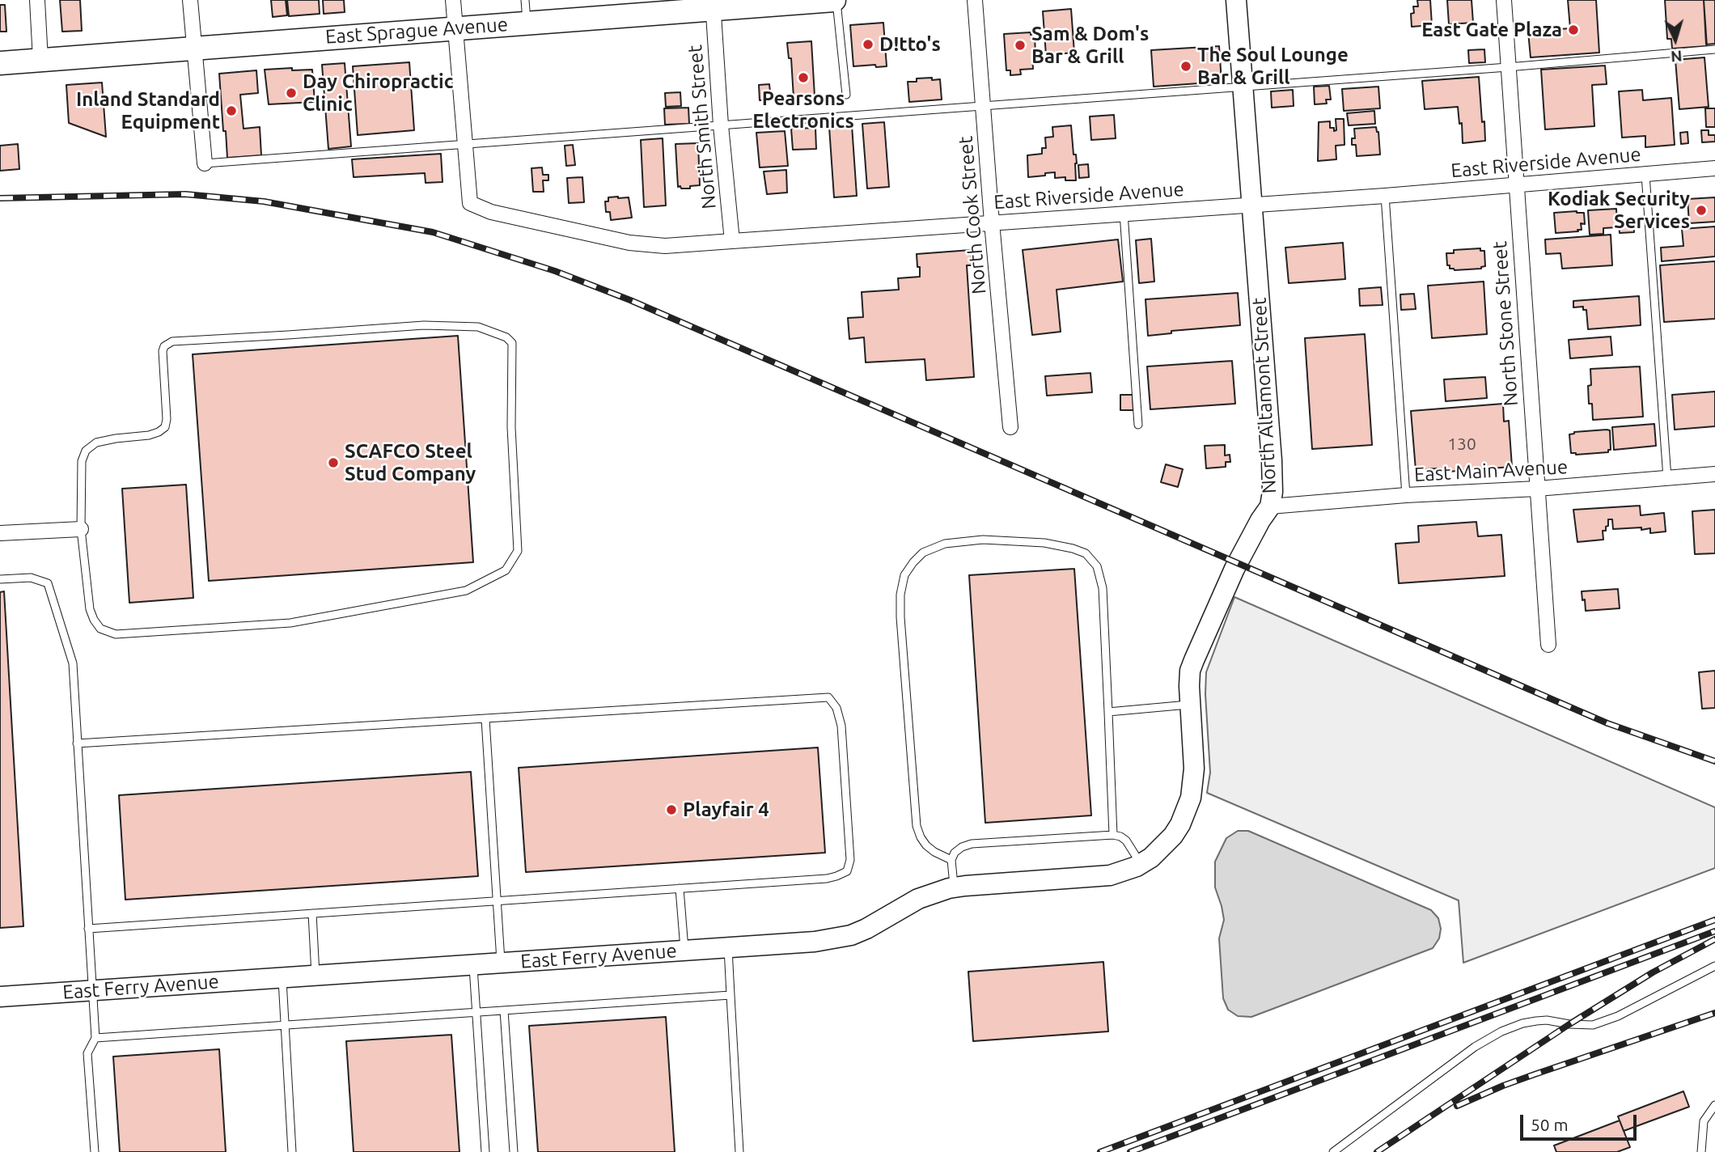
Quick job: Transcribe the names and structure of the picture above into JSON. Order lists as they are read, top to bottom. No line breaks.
{"streets":{"main road":["East Sprague Avenue"],"street":["North Smith Street","East Riverside Avenue","North Cook Street","North Stone Street","North Altamont Street","East Main Avenue","East Ferry Avenue"]},"crossings":[["East Sprague Avenue","North Smith Street"],["North Smith Street","East Riverside Avenue"],["East Riverside Avenue","North Cook Street"],["East Riverside Avenue","North Stone Street"],["East Riverside Avenue","North Altamont Street"],["North Stone Street","East Main Avenue"],["North Altamont Street","East Main Avenue"],["North Altamont Street","East Ferry Avenue"]],"places":["East Gate Plaza","D!tto's","Sam & Dom's Bar & Grill","The Soul Lounge Bar & Grill","Pearsons Electronics","Day Chiropractic Clinic","Inland Standard Equipment","Kodiak Security Services","SCAFCO Steel Stud Company","Playfair 4"],"house_numbers":["130"],"scale_bar":"50 m","north":"bottom"}
